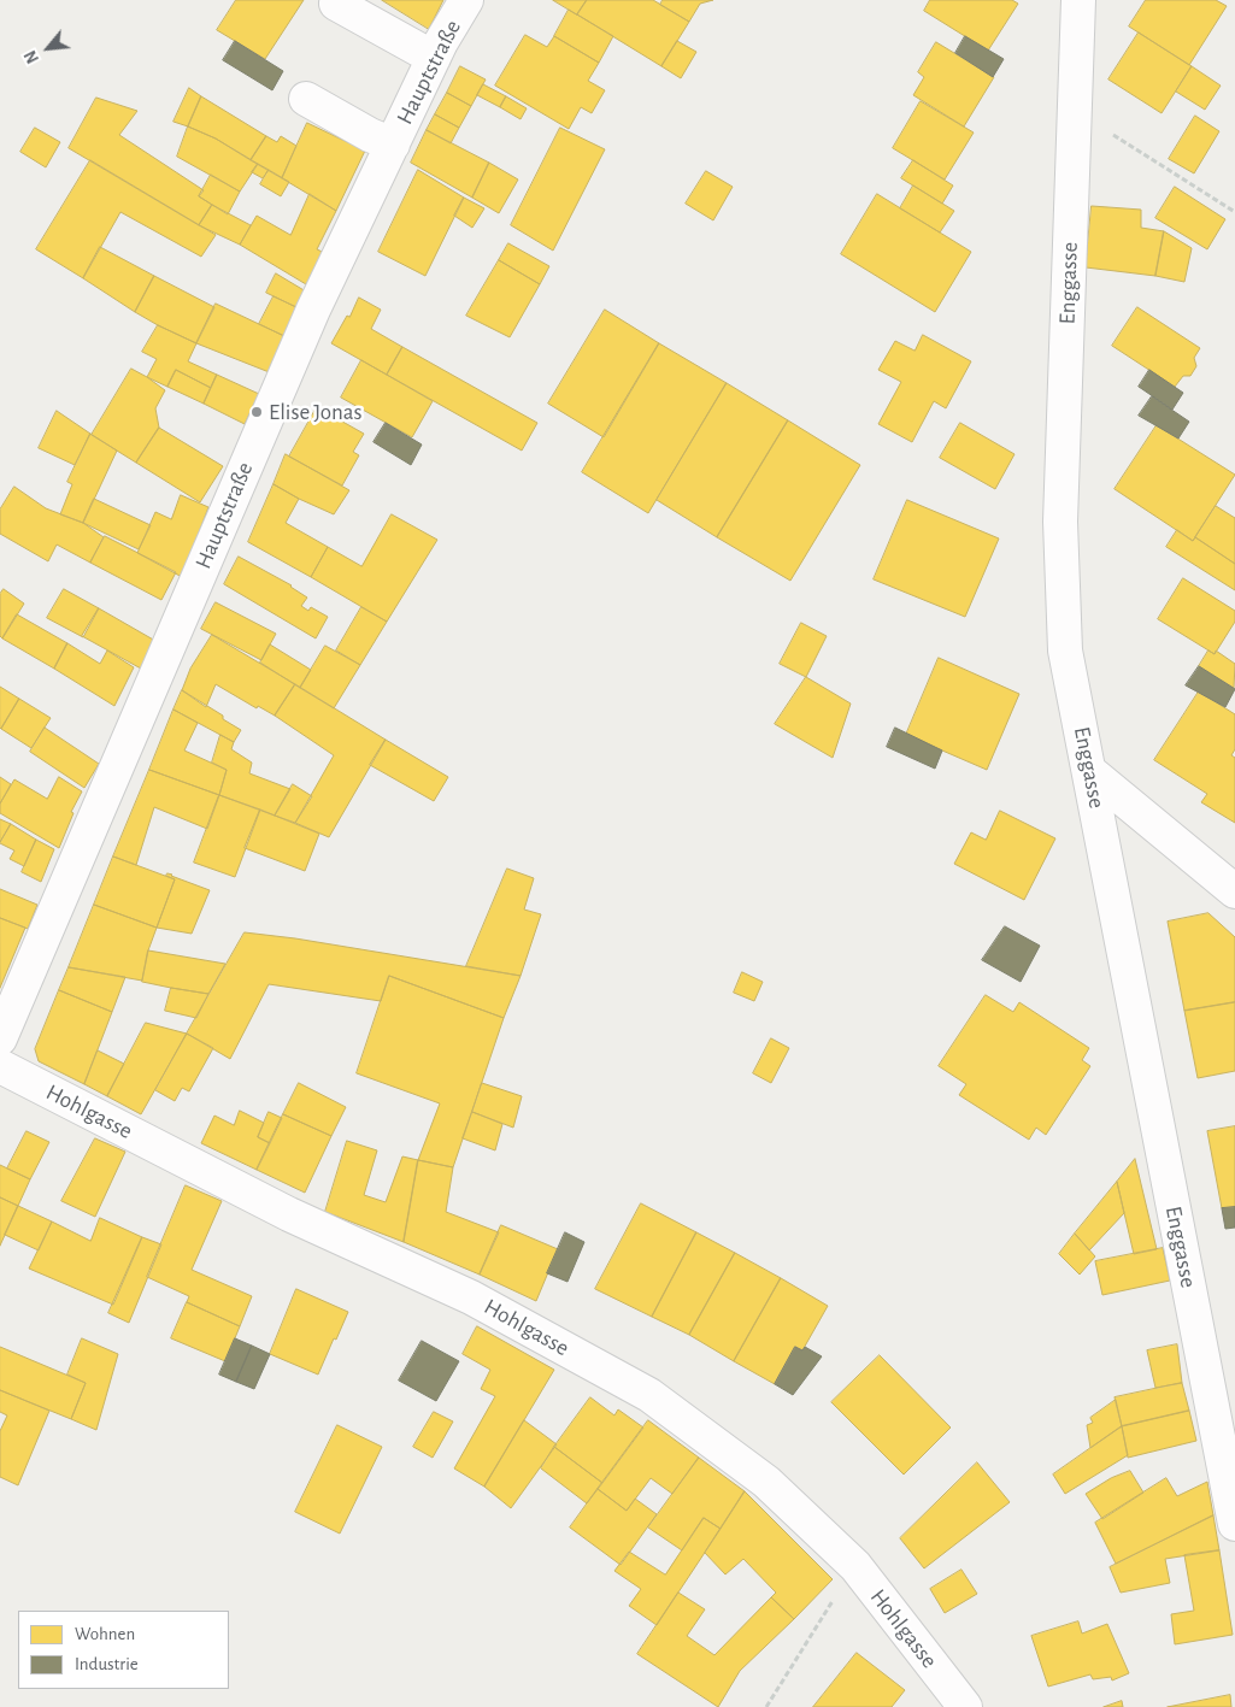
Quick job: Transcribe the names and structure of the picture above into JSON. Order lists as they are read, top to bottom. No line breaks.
{"streets":{"street":["Hauptstraße","Enggasse","Hohlgasse"]},"places":["Elise Jonas"],"legend":["Wohnen","Industrie"],"north":"bottom left"}
